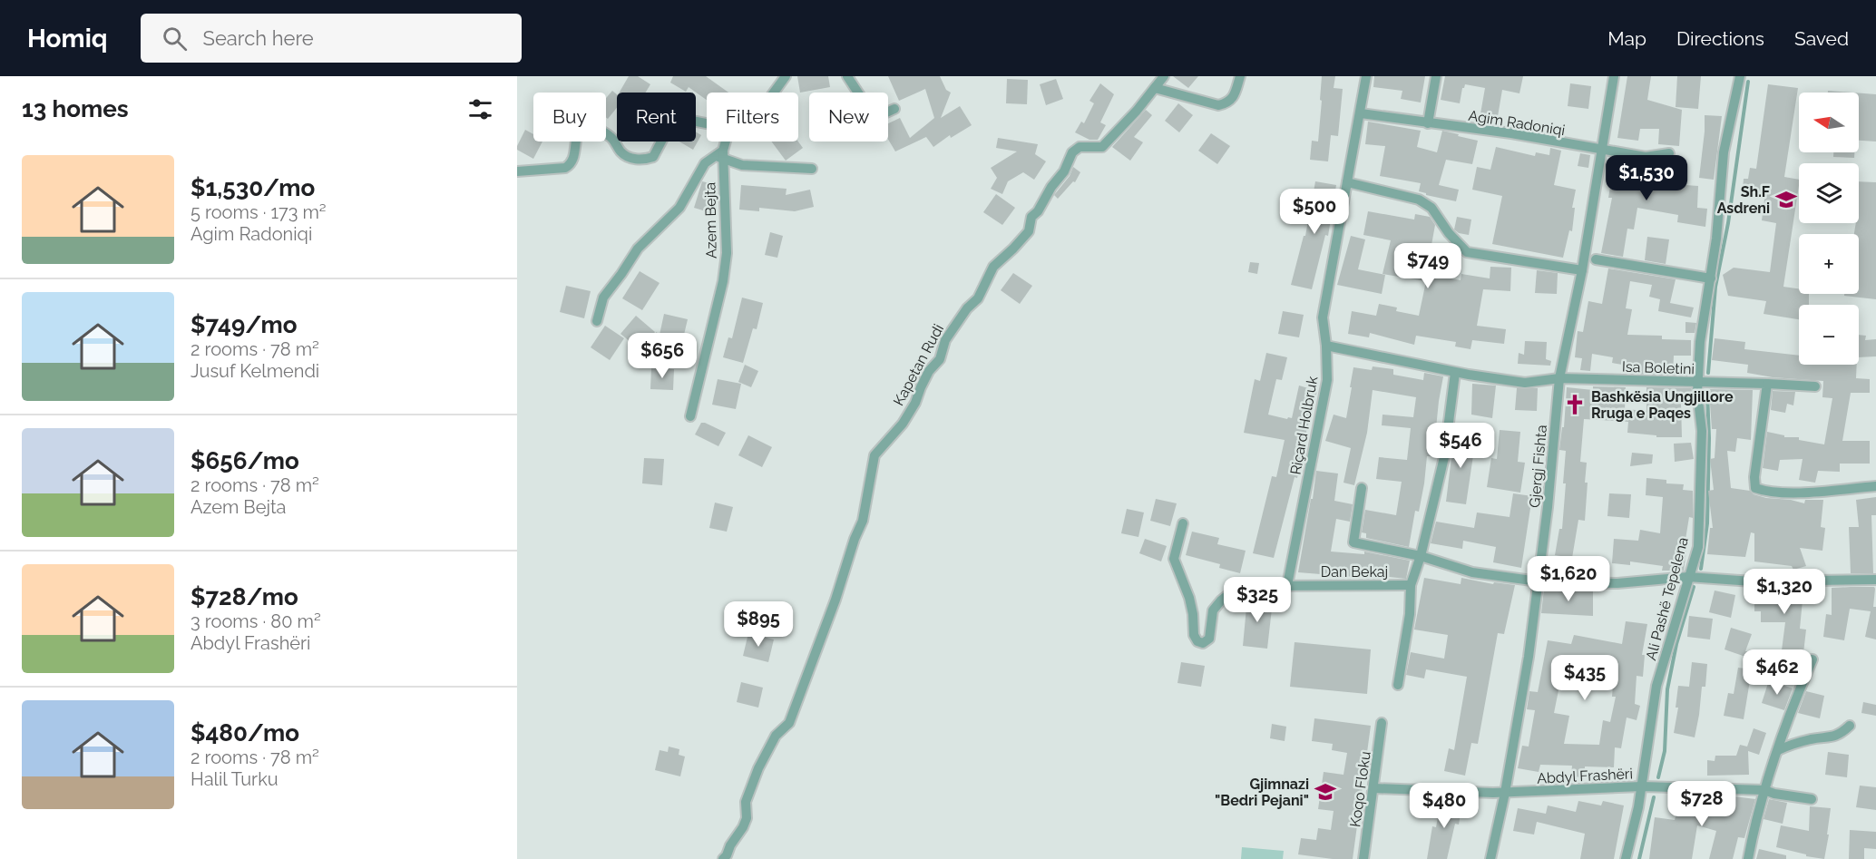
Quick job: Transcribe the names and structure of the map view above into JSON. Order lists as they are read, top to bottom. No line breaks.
{"streets":{"street":["Agim Radoniqi","Azem Bejta","Kapetan Rudi","Isa Boletini","Riçard Holbruk","Gjergj Fishta","Dan Bekaj","Ali Pashë Tepelena","Abdyl Frashëri","Koqo Floku"]},"crossings":[["Agim Radoniqi","Riçard Holbruk"],["Agim Radoniqi","Gjergj Fishta"],["Isa Boletini","Riçard Holbruk"],["Isa Boletini","Gjergj Fishta"],["Isa Boletini","Ali Pashë Tepelena"],["Riçard Holbruk","Dan Bekaj"],["Gjergj Fishta","Abdyl Frashëri"],["Ali Pashë Tepelena","Abdyl Frashëri"],["Abdyl Frashëri","Koqo Floku"]],"places":{"school or university":["Sh.F Asdreni","Gjimnazi \"Bedri Pejani\""],"church":["Bashkësia Ungjillore Rruga e Paqes"]},"north":"left","page":{"header":"Homiq","search":"Search here","nav":["Map","Directions","Saved"],"heading":"13 homes","map_buttons":["+","−"],"chip":["Buy","Rent","Filters","New"],"list":[{"name":"$1,530/mo","note":"5 rooms · 173 m² · Agim Radoniqi"},{"name":"$749/mo","note":"2 rooms · 78 m² · Jusuf Kelmendi"},{"name":"$656/mo","note":"2 rooms · 78 m² · Azem Bejta"},{"name":"$728/mo","note":"3 rooms · 80 m² · Abdyl Frashëri"},{"name":"$480/mo","note":"2 rooms · 78 m² · Halil Turku"}],"price":["$1,530","$500","$749","$656","$546","$1,620","$1,320","$325","$895","$462","$435","$728","$480"]}}
